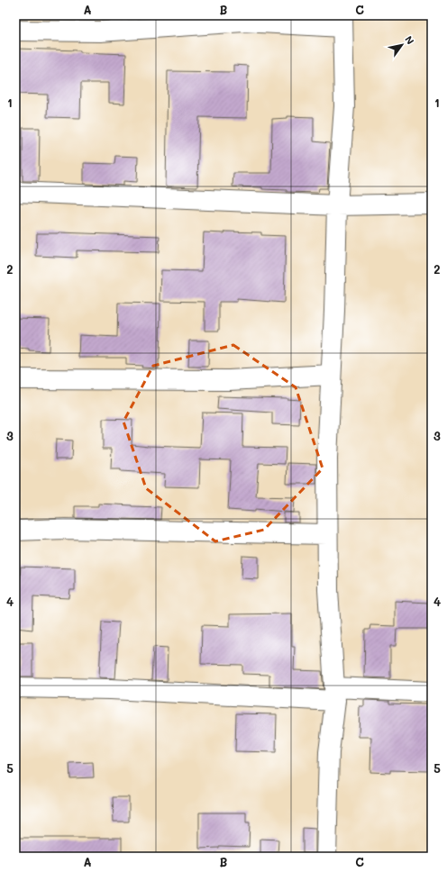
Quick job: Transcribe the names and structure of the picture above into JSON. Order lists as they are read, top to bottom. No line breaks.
{"north":"top right","grid":{"columns":["A","B","C"],"rows":["1","2","3","4","5"]}}
